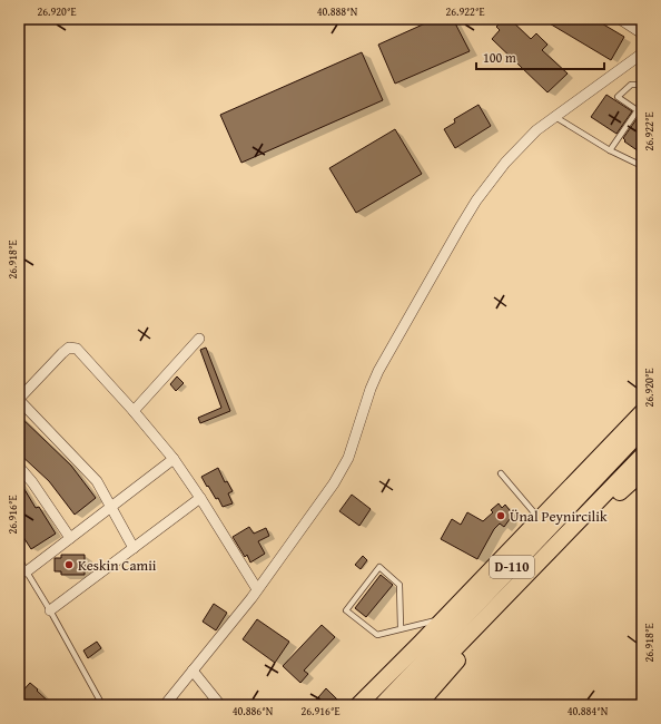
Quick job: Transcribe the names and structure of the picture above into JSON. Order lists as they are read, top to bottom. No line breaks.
{"streets":{"highway":["D-110"]},"places":["Ünal Peynircilik","Keskin Camii"],"scale_bar":"100 m","coordinates":["26.920°E","40.888°N","26.922°E","26.918°E","26.916°E","40.886°N","40.884°N"]}
